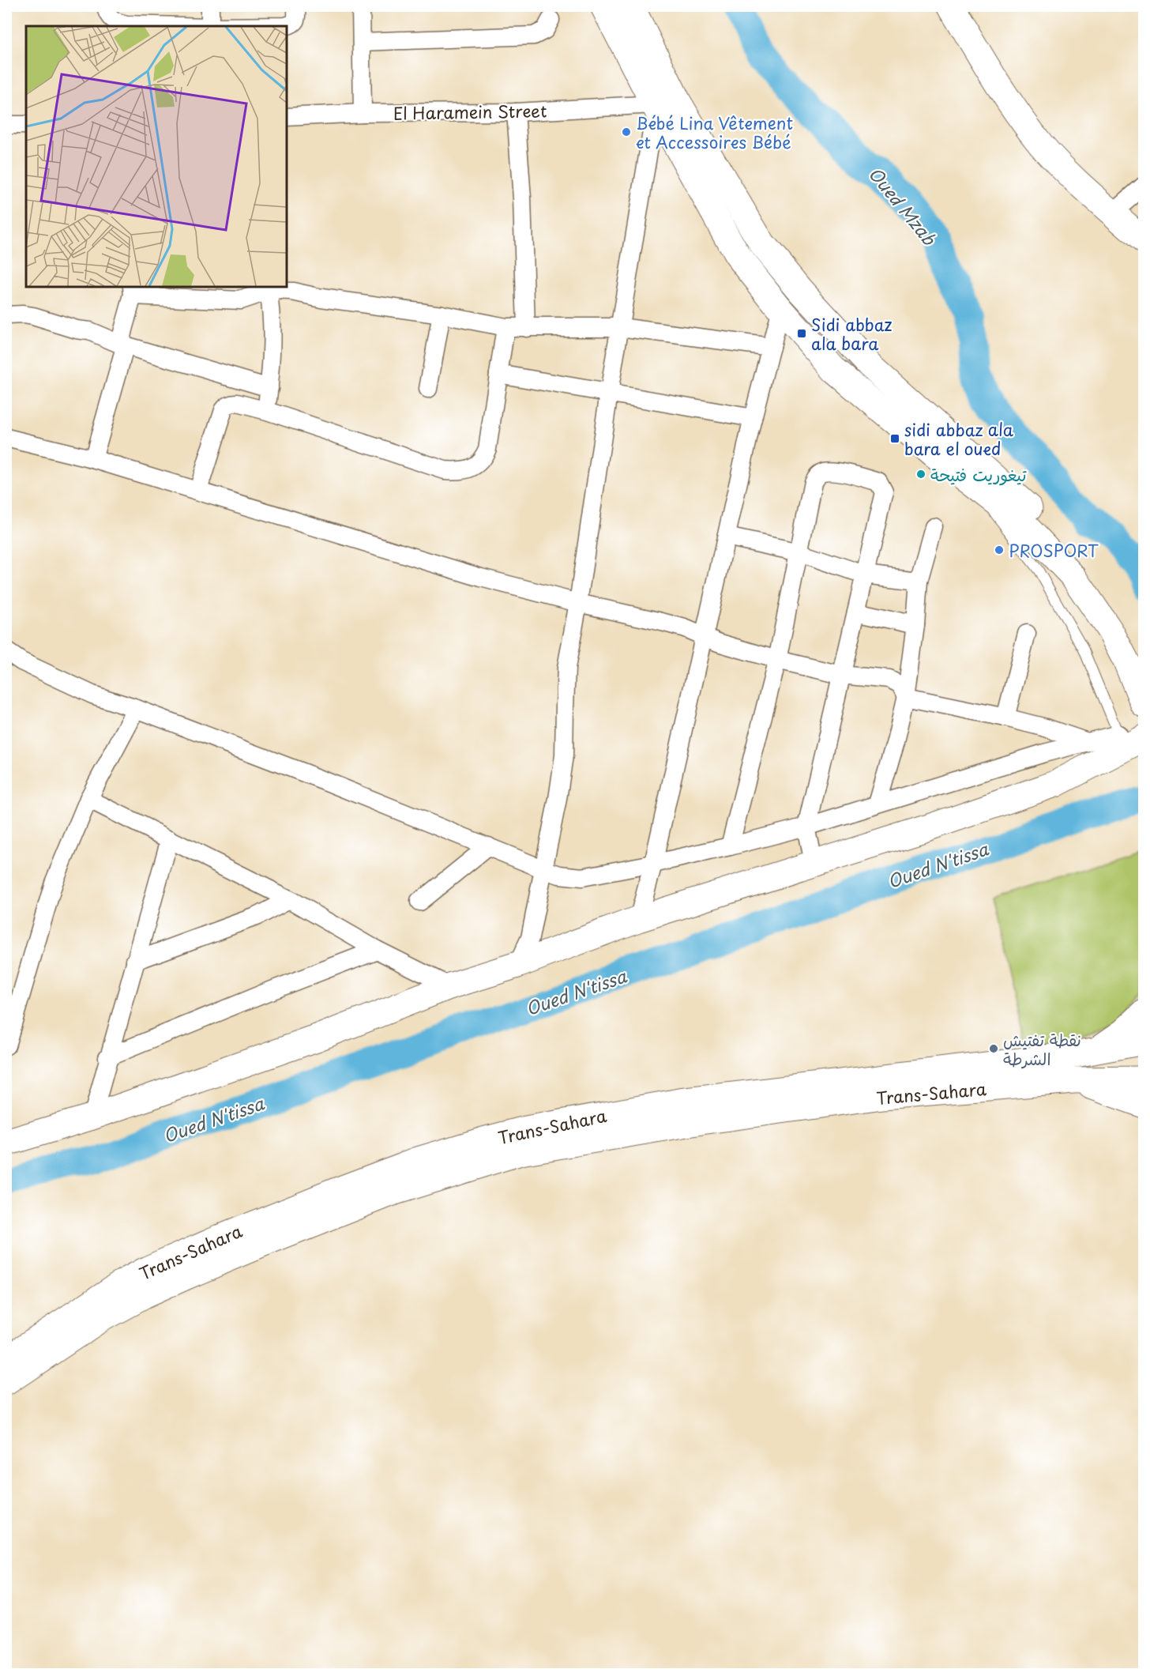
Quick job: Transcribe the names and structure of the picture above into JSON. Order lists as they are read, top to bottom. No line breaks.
{"streets":{"main road":["Trans-Sahara"],"street":["El Haramein Street"]},"water":["Oued Mzab","Oued N'tissa"],"places":{"other":["Bébé Lina Vêtement et Accessoires Bébé","تيغوريت فتيحة","PROSPORT","نقطة تفتيش الشرطة"],"transit":["Sidi abbaz ala bara","sidi abbaz ala bara el oued"]}}
